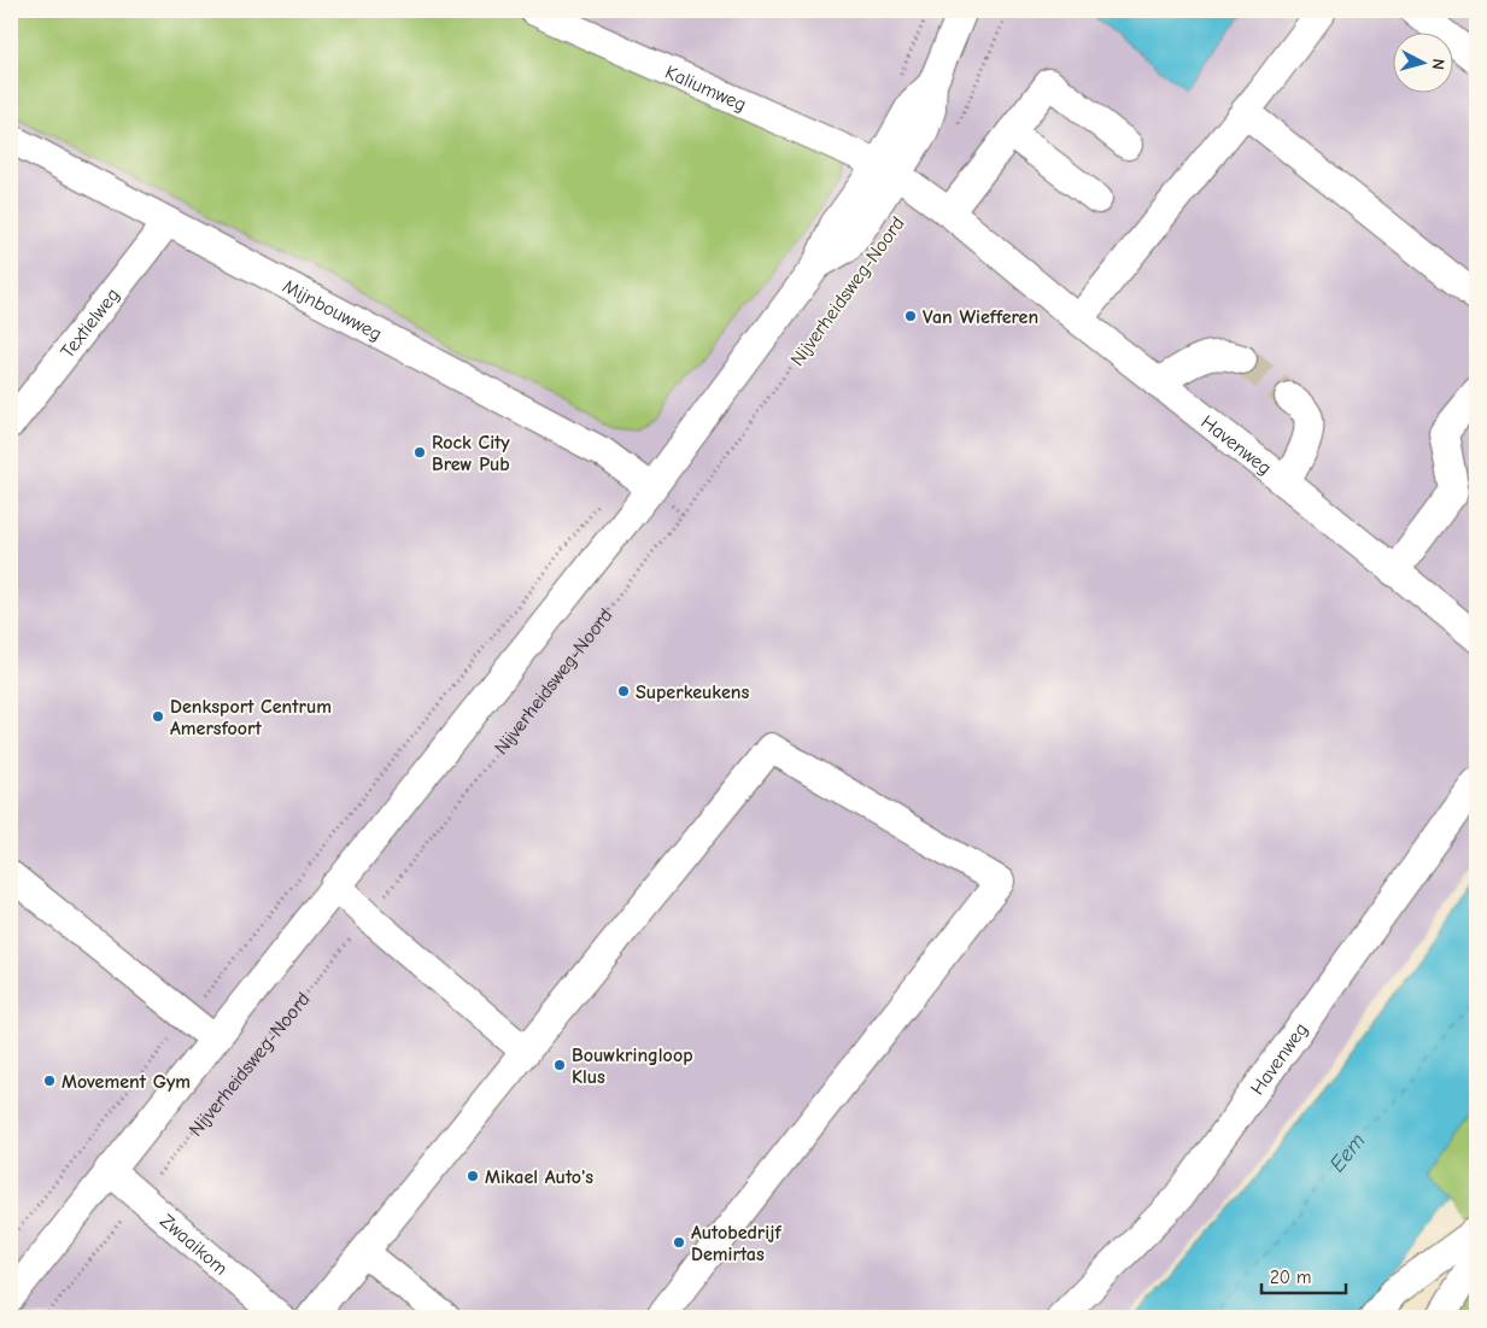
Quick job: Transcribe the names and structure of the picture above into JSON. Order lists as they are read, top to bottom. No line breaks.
{"streets":{"street":["Kaliumweg","Nijverheidsweg-Noord","Mijnbouwweg","Textielweg","Havenweg","Zwaaikom"]},"crossings":[["Kaliumweg","Nijverheidsweg-Noord"],["Kaliumweg","Havenweg"],["Nijverheidsweg-Noord","Mijnbouwweg"],["Nijverheidsweg-Noord","Havenweg"],["Nijverheidsweg-Noord","Zwaaikom"],["Mijnbouwweg","Textielweg"]],"water":["Eem"],"places":["Van Wiefferen","Rock City Brew Pub","Superkeukens","Denksport Centrum Amersfoort","Bouwkringloop Klus","Movement Gym","Mikael Auto's","Autobedrijf Demirtas"],"scale_bar":"20 m","north":"right"}
